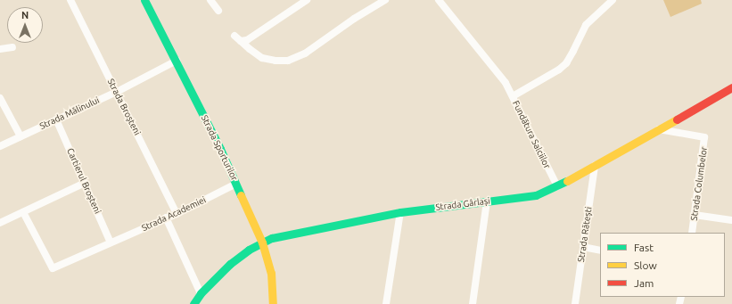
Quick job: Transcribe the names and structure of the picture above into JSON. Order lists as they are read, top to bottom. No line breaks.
{"streets":{"street":["Strada Broșteni","Strada Mălinului","Fundătura Salciilor","Strada Sporturilor","Cartierul Broșteni","Strada Columbelor","Strada Gârlași","Strada Academiei","Strada Rătești"]},"crossings":[["Strada Broșteni","Strada Mălinului"],["Strada Broșteni","Strada Academiei"],["Strada Mălinului","Strada Sporturilor"],["Strada Mălinului","Cartierul Broșteni"],["Fundătura Salciilor","Strada Gârlași"],["Strada Sporturilor","Strada Gârlași"],["Strada Sporturilor","Strada Academiei"],["Cartierul Broșteni","Strada Academiei"],["Strada Columbelor","Strada Gârlași"],["Strada Gârlași","Strada Rătești"]],"legend":["Fast","Slow","Jam"],"north":"top"}
